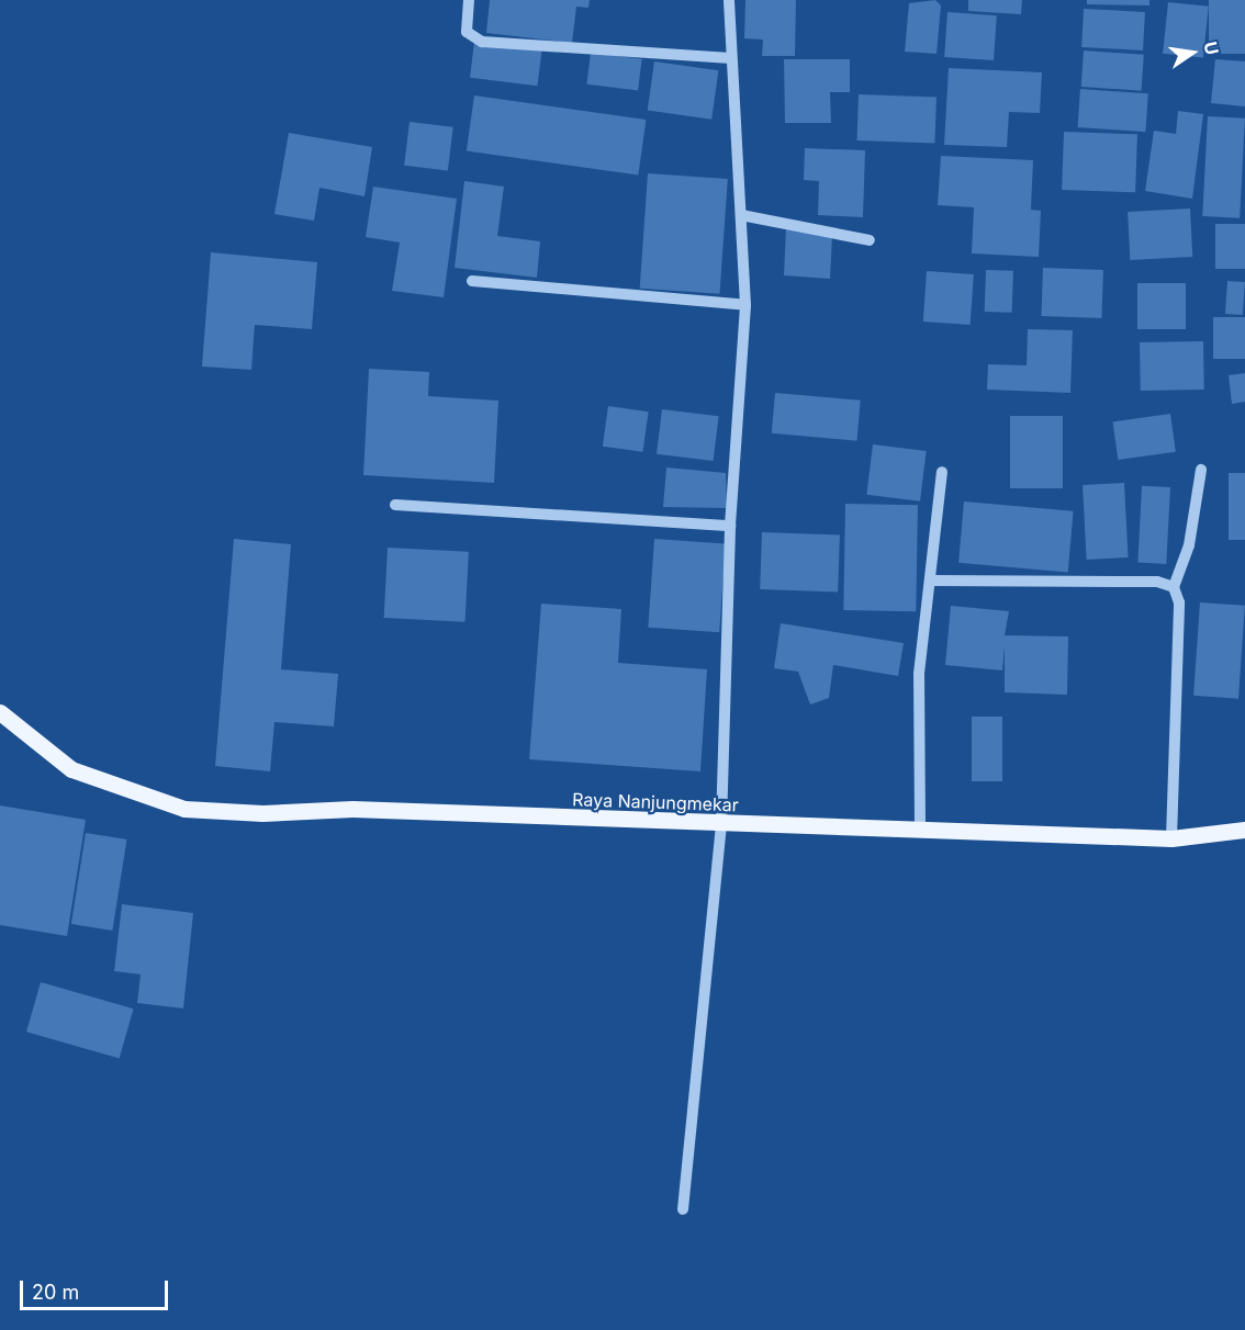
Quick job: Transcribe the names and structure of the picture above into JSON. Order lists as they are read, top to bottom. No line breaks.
{"streets":{"main road":["Raya Nanjungmekar"]},"scale_bar":"20 m","north":"right"}
